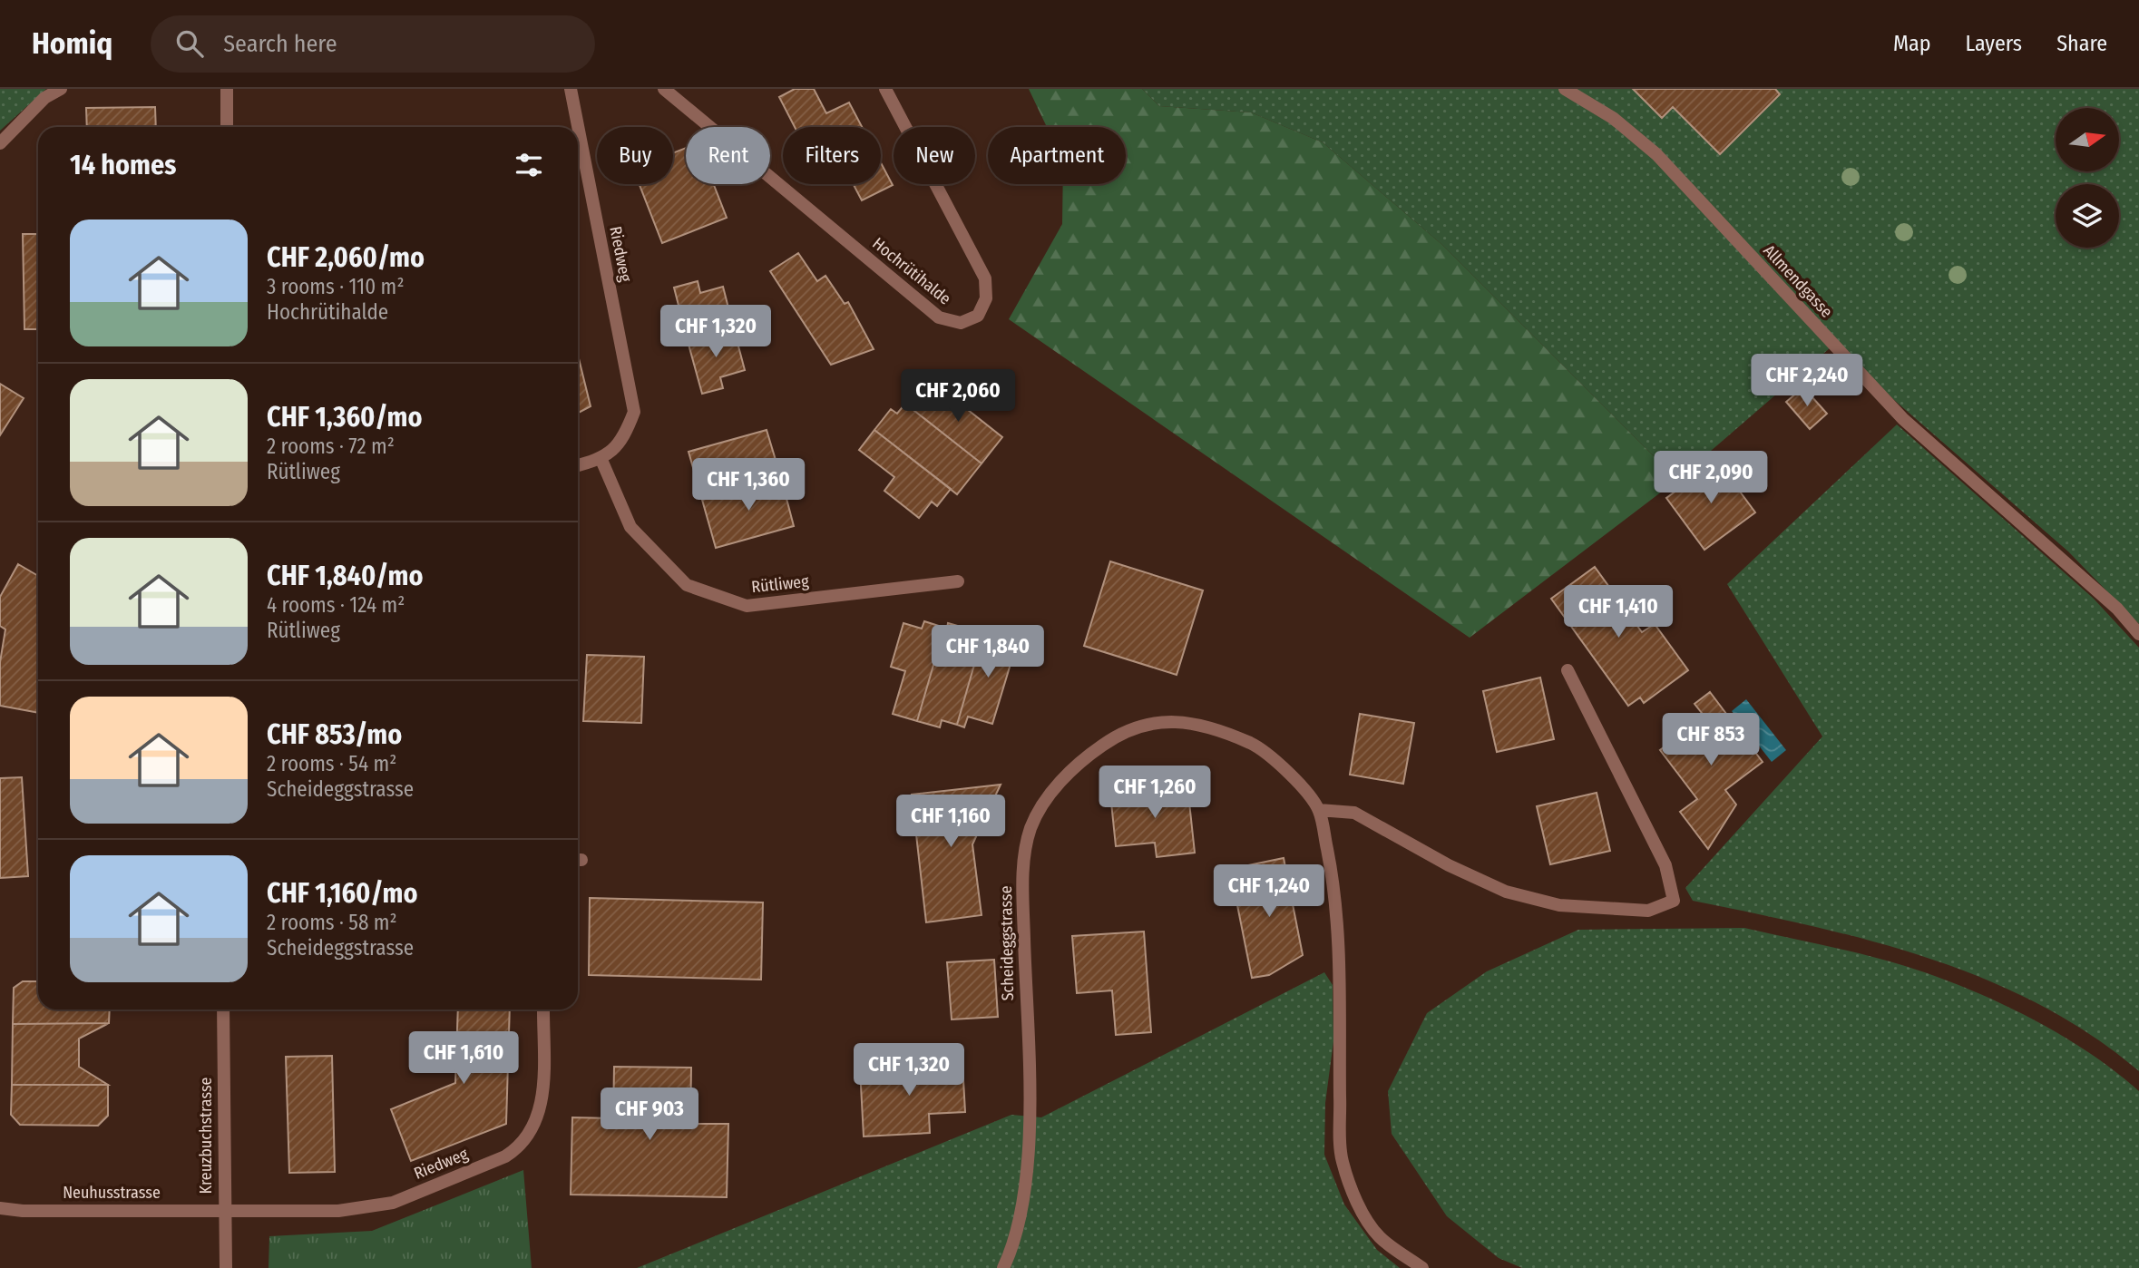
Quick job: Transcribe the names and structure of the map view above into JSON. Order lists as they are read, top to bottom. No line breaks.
{"streets":{"street":["Riedweg","Hochrütihalde","Allmendgasse","Rütliweg","Scheideggstrasse","Kreuzbuchstrasse","Neuhusstrasse"]},"crossings":[["Riedweg","Rütliweg"],["Riedweg","Kreuzbuchstrasse"],["Riedweg","Neuhusstrasse"],["Kreuzbuchstrasse","Neuhusstrasse"]],"north":"right","page":{"header":"Homiq","search":"Search here","nav":["Map","Layers","Share"],"chip":["Buy","Rent","Filters","New","Apartment"],"heading":"14 homes","list":[{"name":"CHF 2,060/mo","note":"3 rooms · 110 m² · Hochrütihalde"},{"name":"CHF 1,360/mo","note":"2 rooms · 72 m² · Rütliweg"},{"name":"CHF 1,840/mo","note":"4 rooms · 124 m² · Rütliweg"},{"name":"CHF 853/mo","note":"2 rooms · 54 m² · Scheideggstrasse"},{"name":"CHF 1,160/mo","note":"2 rooms · 58 m² · Scheideggstrasse"}],"price":["CHF 1,320","CHF 2,240","CHF 2,060","CHF 2,090","CHF 1,360","CHF 1,410","CHF 1,840","CHF 853","CHF 1,260","CHF 1,160","CHF 1,240","CHF 1,610","CHF 1,320","CHF 903"]}}
